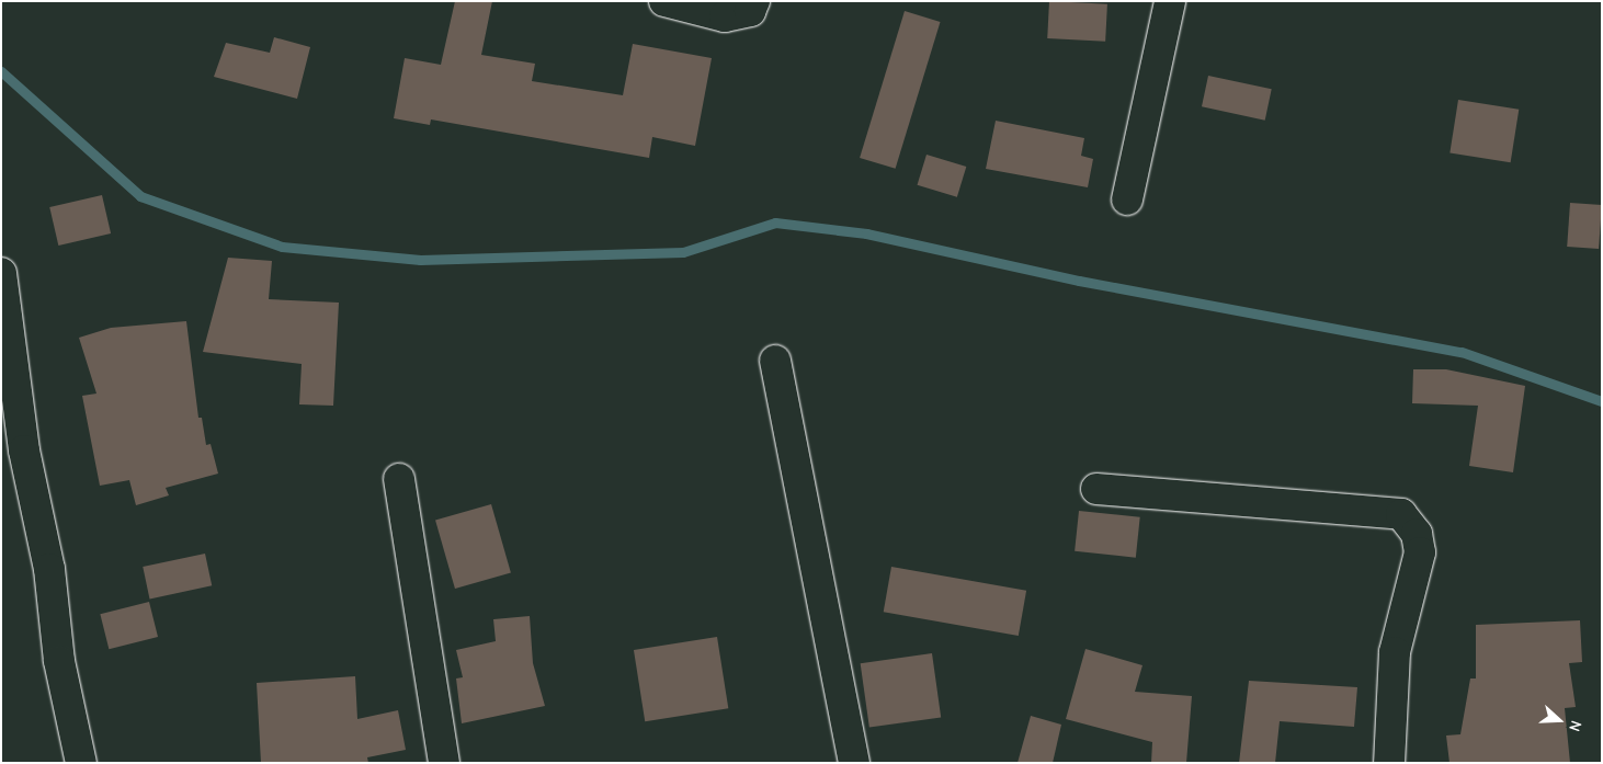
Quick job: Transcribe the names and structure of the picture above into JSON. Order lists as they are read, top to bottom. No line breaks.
{"north":"right"}
